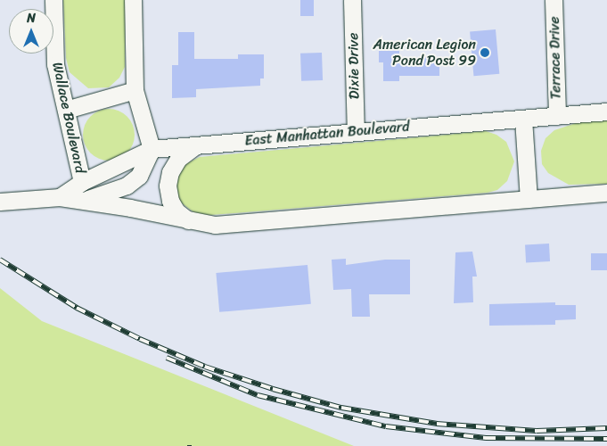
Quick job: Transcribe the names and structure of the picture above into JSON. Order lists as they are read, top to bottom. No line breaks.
{"streets":{"street":["Terrace Drive","Dixie Drive","Wallace Boulevard","East Manhattan Boulevard"]},"crossings":[["Terrace Drive","East Manhattan Boulevard"],["Dixie Drive","East Manhattan Boulevard"],["Wallace Boulevard","East Manhattan Boulevard"]],"places":["American Legion Pond Post 99"],"north":"top"}
